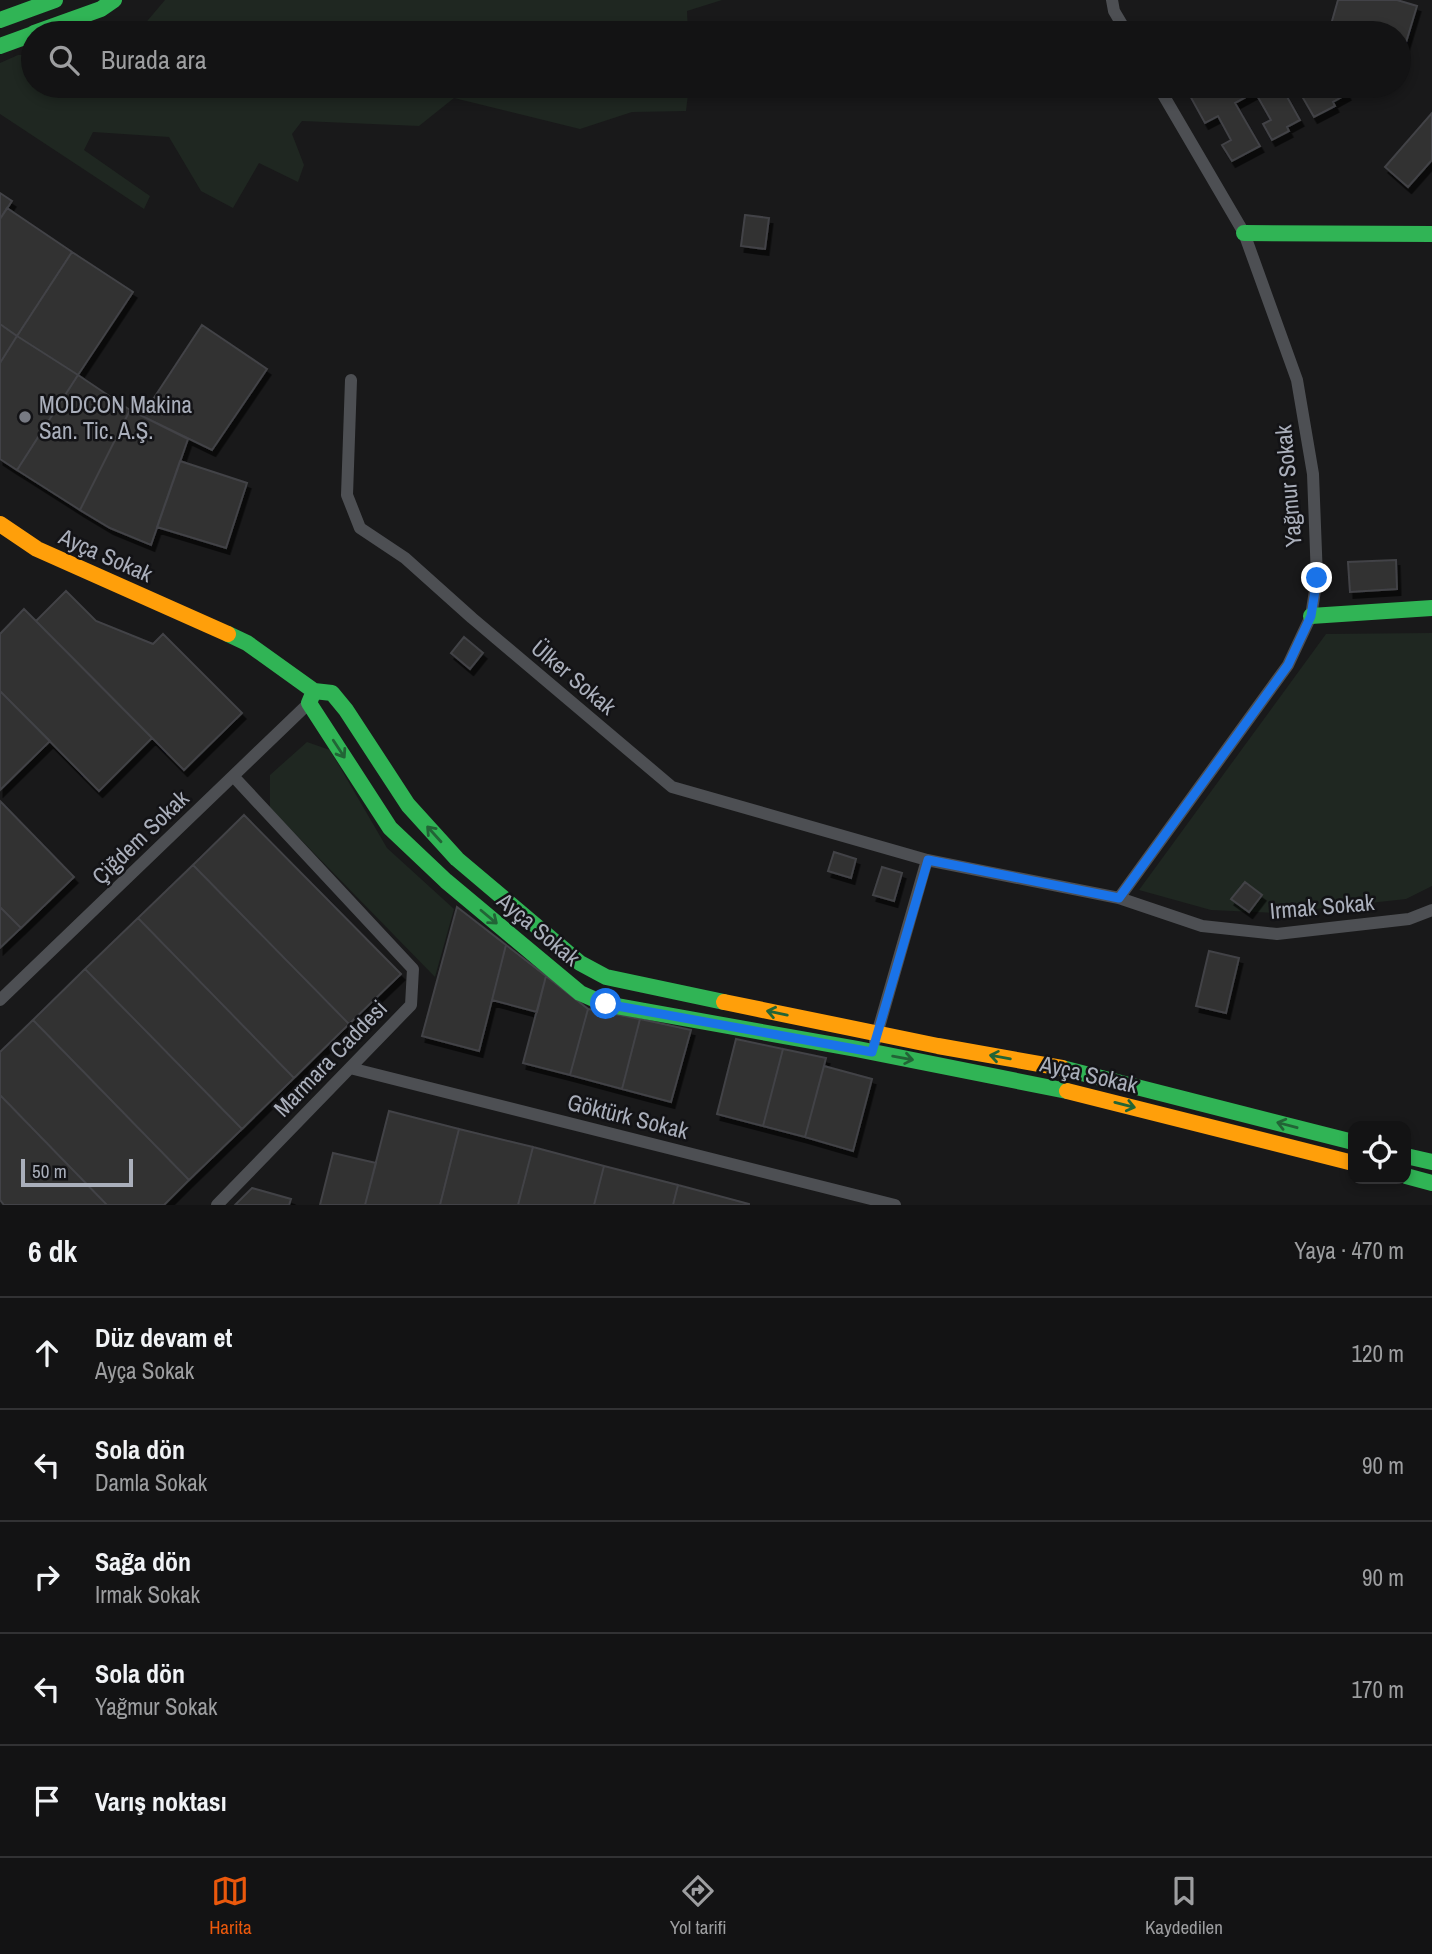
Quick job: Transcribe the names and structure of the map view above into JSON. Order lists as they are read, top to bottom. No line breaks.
{"streets":{"street":["Yağmur Sokak","Ayça Sokak","Ülker Sokak","Çiğdem Sokak","Irmak Sokak","Marmara Caddesi","Göktürk Sokak"]},"crossings":[["Yağmur Sokak","Irmak Sokak"],["Ayça Sokak","Çiğdem Sokak"],["Ülker Sokak","Irmak Sokak"],["Çiğdem Sokak","Marmara Caddesi"],["Marmara Caddesi","Göktürk Sokak"]],"places":["MODCON Makina San. Tic. A.Ş."],"scale_bar":"50 m","page":{"search":"Burada ara","scale":"50 m","heading":["6 dk","Yaya · 470 m"],"list":[["Düz devam et","Ayça Sokak","120 m"],["Sola dön","Damla Sokak","90 m"],["Sağa dön","Irmak Sokak","90 m"],["Sola dön","Yağmur Sokak","170 m"],"Varış noktası"],"nav":["Harita","Yol tarifi","Kaydedilen"]}}
